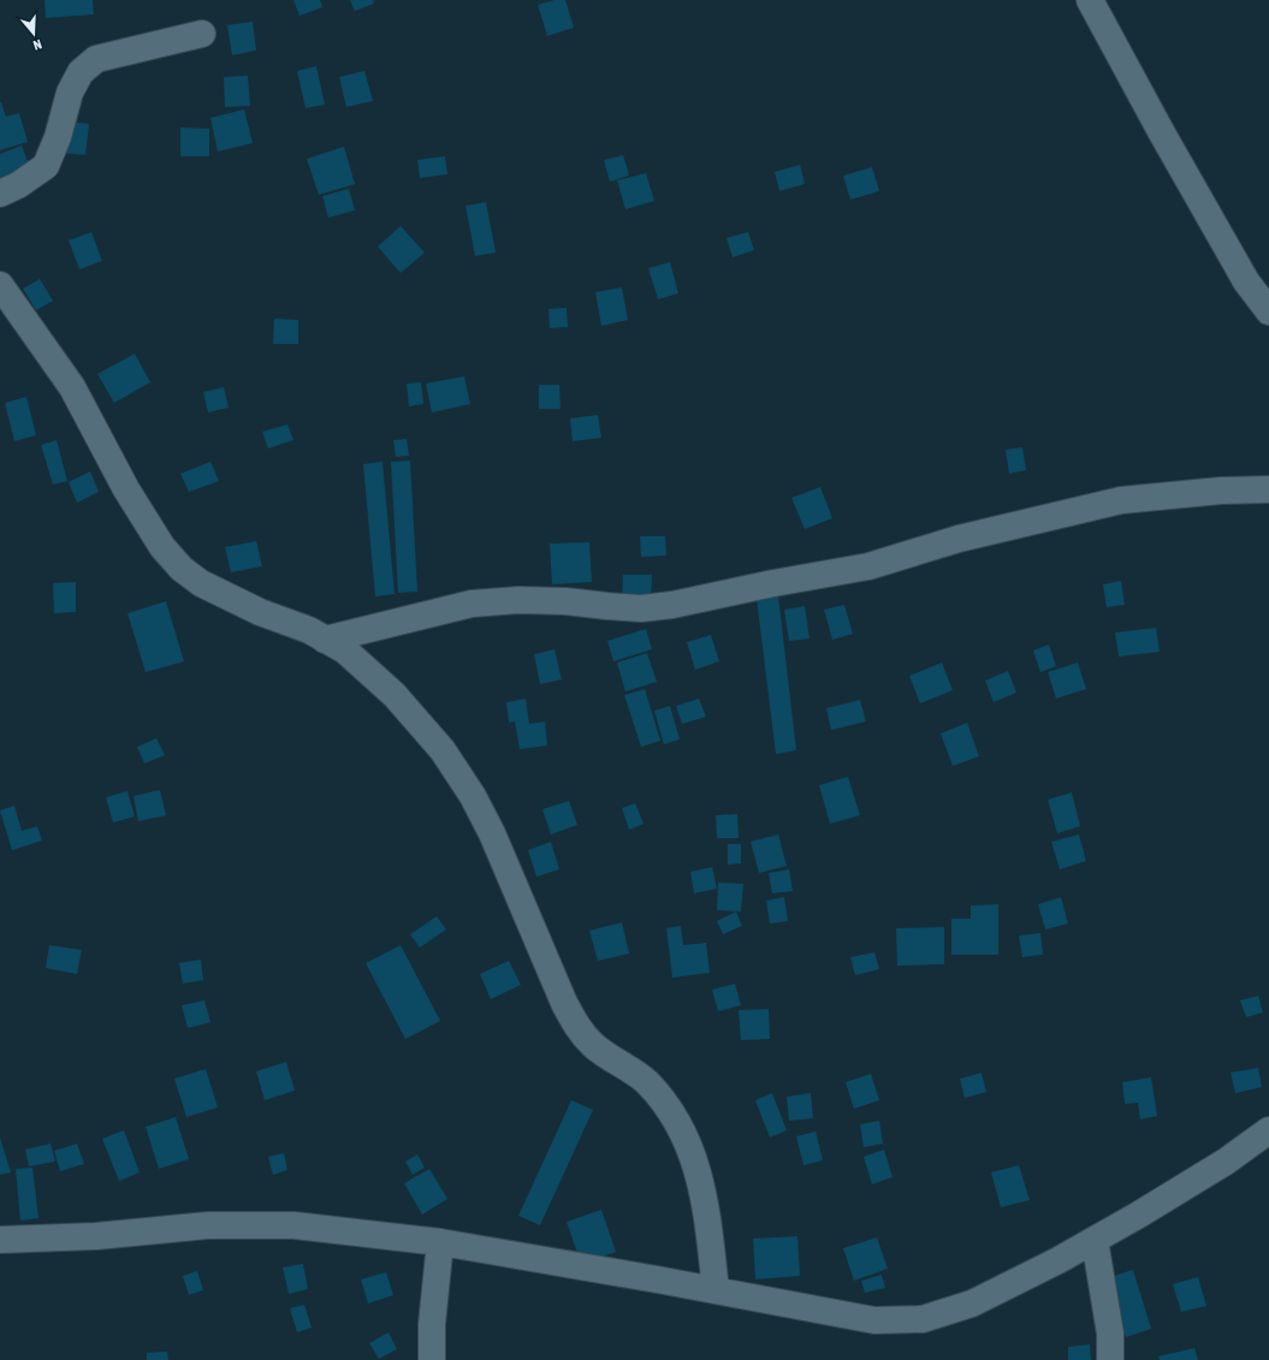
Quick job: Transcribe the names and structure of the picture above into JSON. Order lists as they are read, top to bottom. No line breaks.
{"north":"bottom"}
